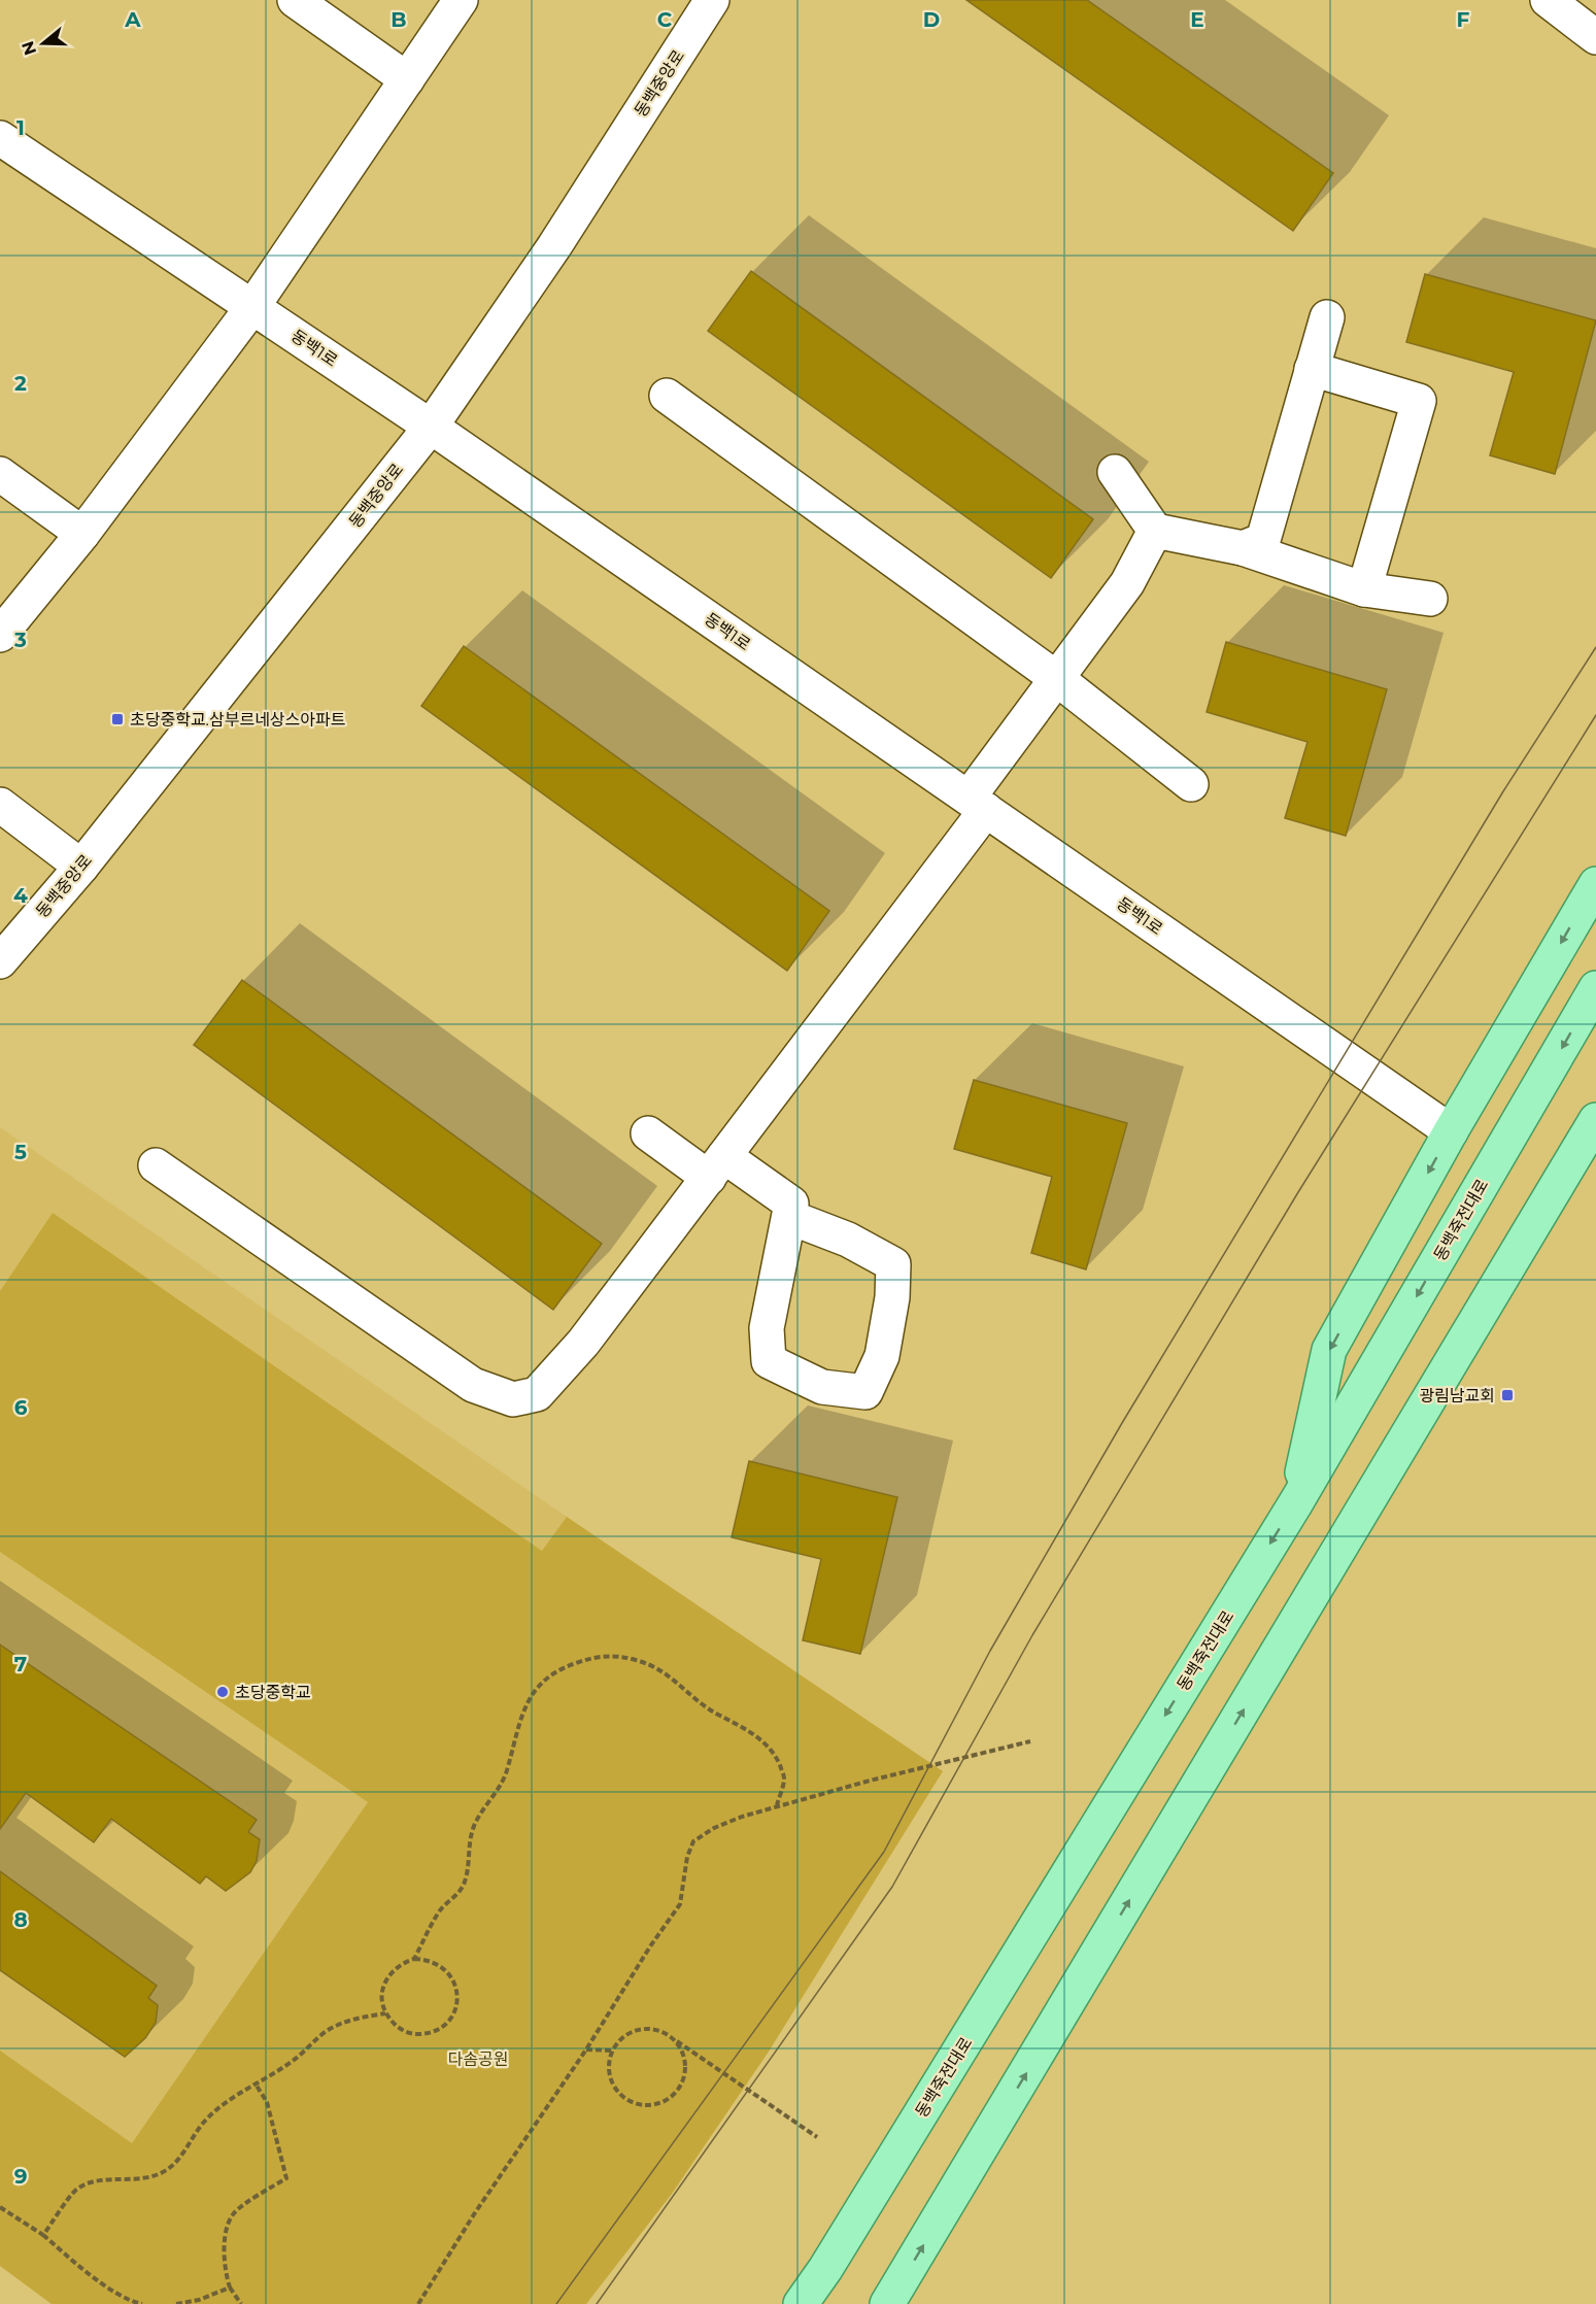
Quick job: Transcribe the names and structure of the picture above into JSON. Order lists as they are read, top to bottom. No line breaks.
{"streets":{"main road":["동백죽전대로"],"street":["동백중앙로","동백1로"]},"crossings":[["동백중앙로","동백1로"]],"parks":["다솜공원"],"places":{"transit":["초당중학교.삼부르네상스아파트","광림남교회"],"other":["초당중학교"]},"north":"left","grid":{"columns":["A","B","C","D","E","F"],"rows":["1","2","3","4","5","6","7","8","9"]}}
